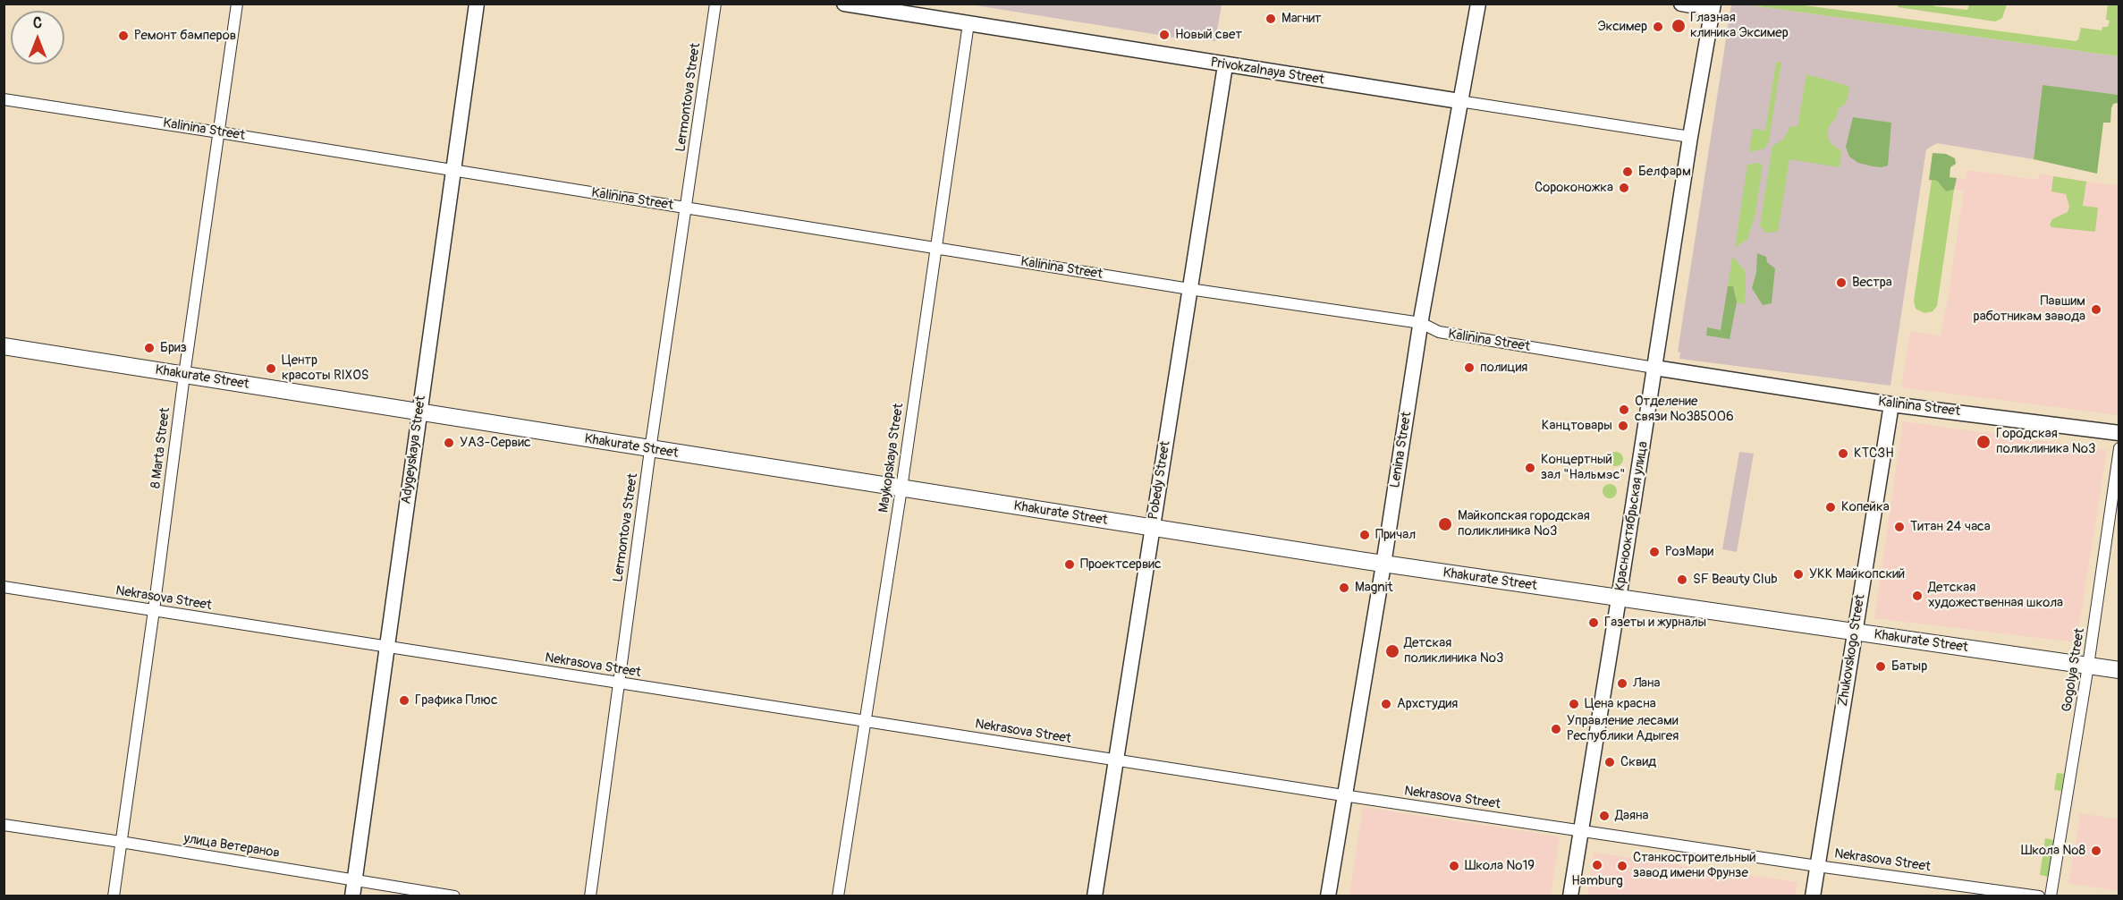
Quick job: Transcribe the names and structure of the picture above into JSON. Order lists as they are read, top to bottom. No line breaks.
{"streets":{"main road":["Khakurate Street"],"street":["Privokzalnaya Street","Lermontova Street","Kalinina Street","8 Marta Street","Adygeyskaya Street","Lenina Street","Maykopskaya Street","Pobedy Street","Краснооктябрьская улица","Nekrasova Street","Zhukovskogo Street","Gogolya Street","улица Ветеранов"]},"crossings":[["Privokzalnaya Street","Lenina Street"],["Privokzalnaya Street","Maykopskaya Street"],["Privokzalnaya Street","Pobedy Street"],["Privokzalnaya Street","Краснооктябрьская улица"],["Lermontova Street","Kalinina Street"],["Lermontova Street","Khakurate Street"],["Lermontova Street","Nekrasova Street"],["Kalinina Street","8 Marta Street"],["Kalinina Street","Adygeyskaya Street"],["Kalinina Street","Lenina Street"],["Kalinina Street","Maykopskaya Street"],["Kalinina Street","Pobedy Street"],["Kalinina Street","Краснооктябрьская улица"],["Kalinina Street","Zhukovskogo Street"],["Khakurate Street","8 Marta Street"],["Khakurate Street","Adygeyskaya Street"],["Khakurate Street","Lenina Street"],["Khakurate Street","Maykopskaya Street"],["Khakurate Street","Pobedy Street"],["Khakurate Street","Краснооктябрьская улица"],["Khakurate Street","Zhukovskogo Street"],["Khakurate Street","Gogolya Street"],["8 Marta Street","Nekrasova Street"],["8 Marta Street","улица Ветеранов"],["Adygeyskaya Street","Nekrasova Street"],["Adygeyskaya Street","улица Ветеранов"],["Lenina Street","Nekrasova Street"],["Maykopskaya Street","Nekrasova Street"],["Pobedy Street","Nekrasova Street"],["Краснооктябрьская улица","Nekrasova Street"],["Nekrasova Street","Zhukovskogo Street"]],"places":["Магнит","Глазная клиника Эксимер","Эксимер","Новый свет","Ремонт бамперов","Белфарм","Сороконожка","Вестра","Павшим работникам завода","Бриз","полиция","Центр красоты RIXOS","Отделение связи №385006","Канцтовары","Городская поликлиника №3","УАЗ-Сервис","КТСЗН","Концертный зал \"Нальмэс\"","Копейка","Майкопская городская поликлиника №3","Титан 24 часа","Причал","РозМари","Проектсервис","УКК Майкопский","SF Beauty Club","Magnit","Детская художественная школа","Газеты и журналы","Детская поликлиника №3","Батыр","Лана","Графика Плюс","Архстудия","Цена красна","Управление лесами Республики Адыгея","Сквид","Даяна","Школа №8","Hamburg","Школа №19","Станкостроительный завод имени Фрунзе"],"north":"top"}
